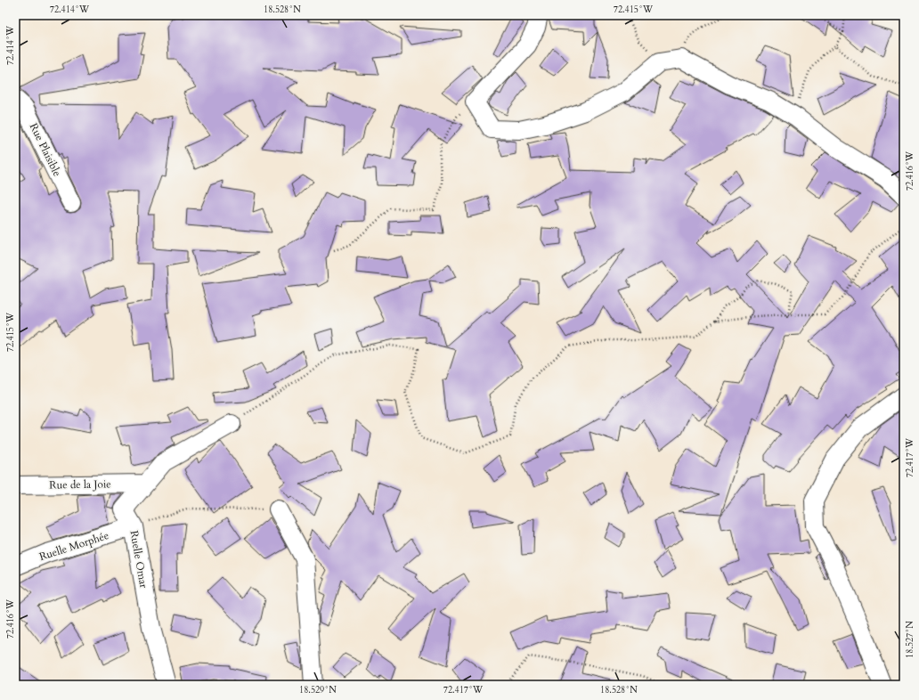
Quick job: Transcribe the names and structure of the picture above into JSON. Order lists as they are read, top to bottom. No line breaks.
{"streets":{"street":["Rue Plaisible","Rue de la Joie","Ruelle Morphée","Ruelle Omar"]},"crossings":[["Rue de la Joie","Ruelle Omar"],["Ruelle Morphée","Ruelle Omar"]],"coordinates":["72.414°W","18.528°N","72.415°W","72.416°W","72.417°W","18.527°N","18.529°N"]}
